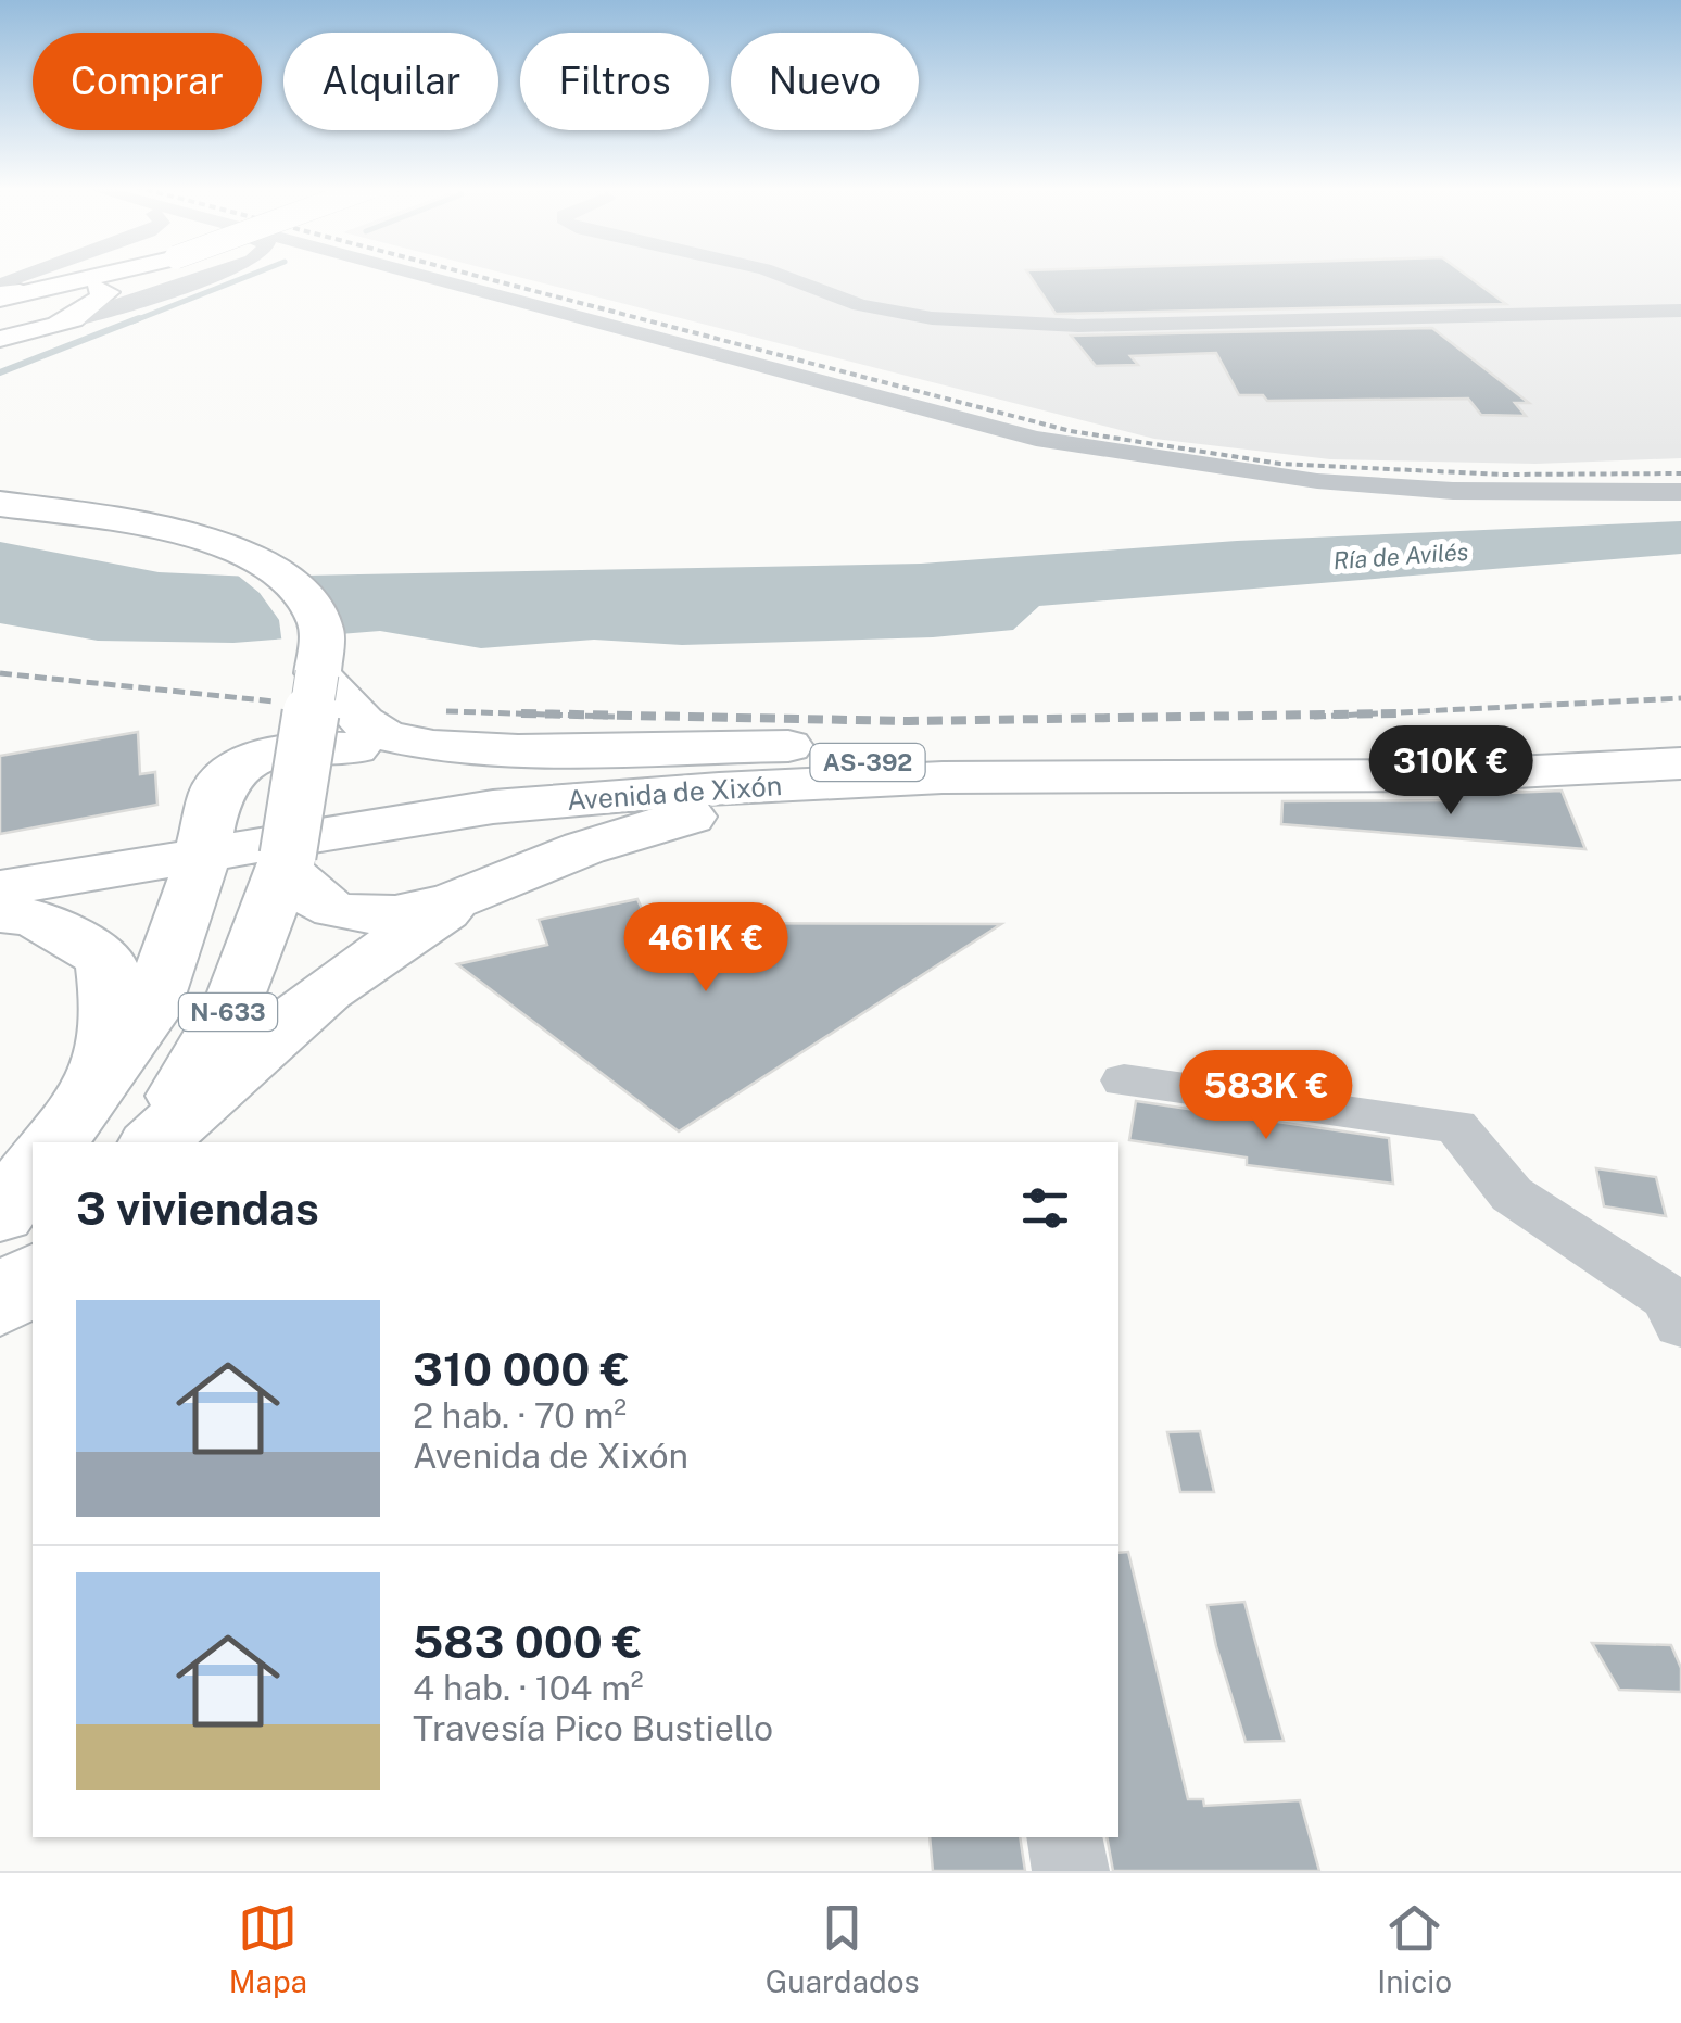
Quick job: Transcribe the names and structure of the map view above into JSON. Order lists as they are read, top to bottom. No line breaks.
{"streets":{"highway":["AS-392","Avenida de Xixón","N-633"]},"water":["Ría de Avilés"],"page":{"chip":["Comprar","Alquilar","Filtros","Nuevo"],"price":["310K €","461K €","583K €"],"heading":"3 viviendas","list":[{"name":"310 000 €","note":"2 hab. · 70 m² · Avenida de Xixón"},{"name":"583 000 €","note":"4 hab. · 104 m² · Travesía Pico Bustiello"}],"tabs":["Mapa","Guardados","Inicio"]}}
